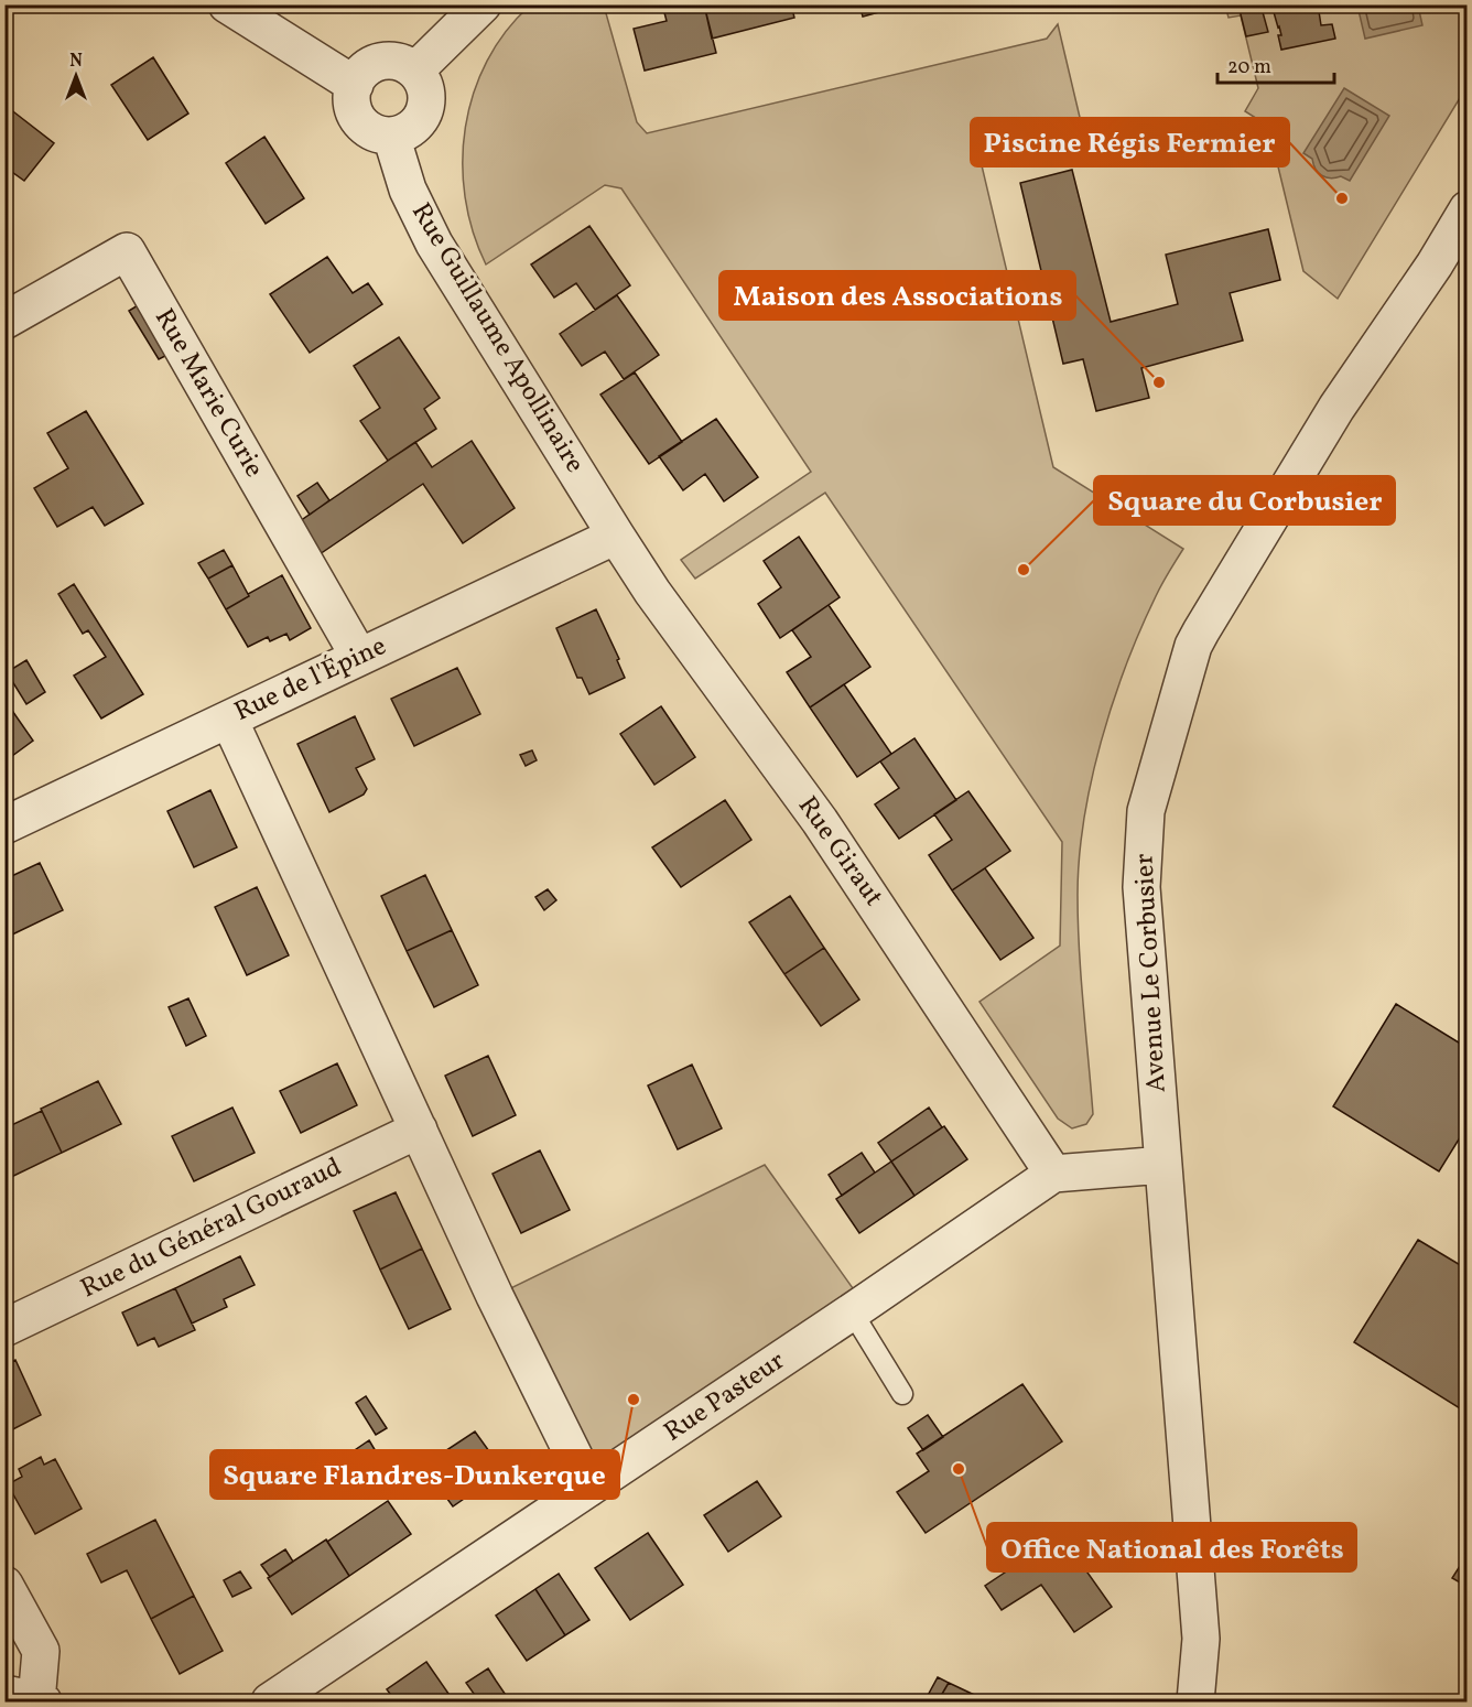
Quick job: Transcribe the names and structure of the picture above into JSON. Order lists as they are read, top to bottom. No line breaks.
{"streets":{"street":["Rue Guillaume Apollinaire","Rue Marie Curie","Rue de l'Épine","Rue Giraut","Avenue Le Corbusier","Rue du Général Gouraud","Rue Pasteur"]},"crossings":[["Rue Guillaume Apollinaire","Rue de l'Épine"],["Rue Guillaume Apollinaire","Rue Giraut"],["Rue Marie Curie","Rue de l'Épine"],["Rue de l'Épine","Rue Giraut"],["Rue Giraut","Rue Pasteur"],["Avenue Le Corbusier","Rue Pasteur"]],"places":["Piscine Régis Fermier","Maison des Associations","Square du Corbusier","Square Flandres-Dunkerque","Office National des Forêts"],"scale_bar":"20 m","north":"top"}
